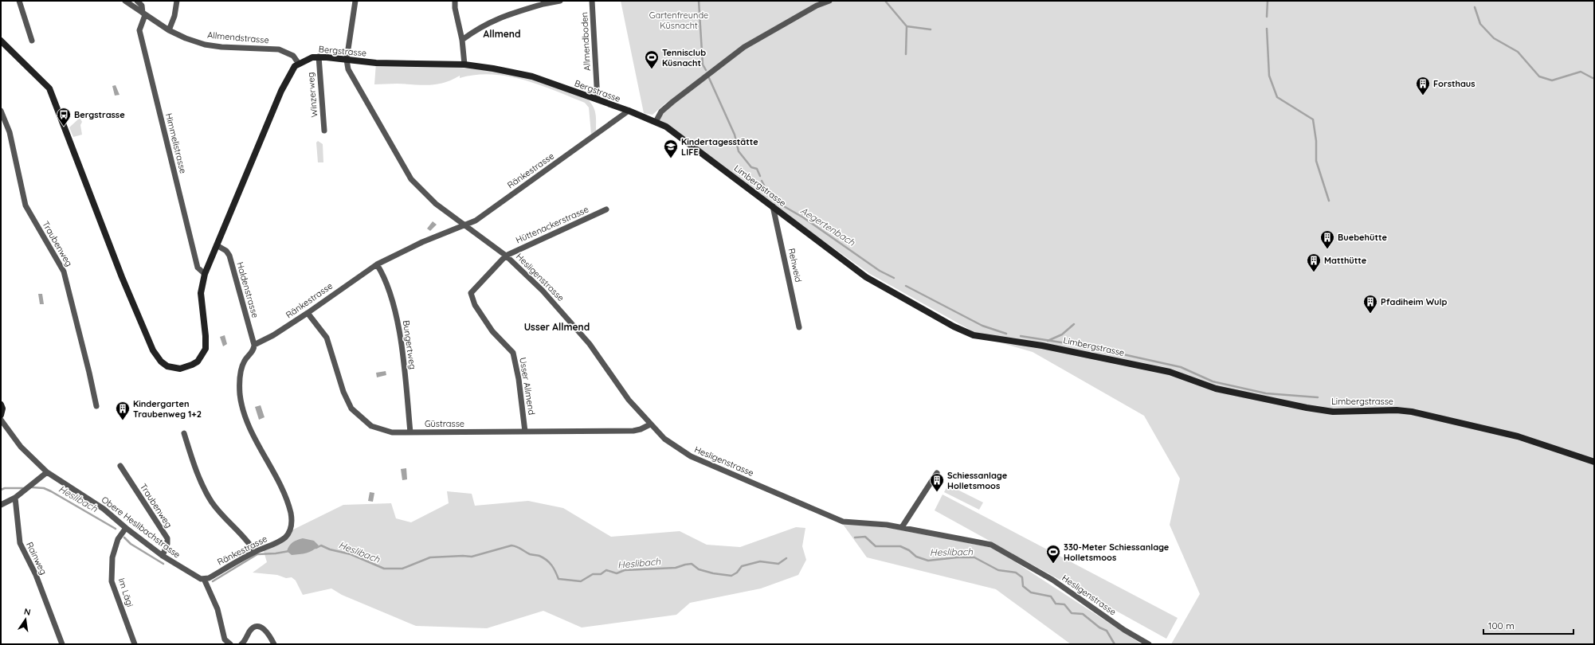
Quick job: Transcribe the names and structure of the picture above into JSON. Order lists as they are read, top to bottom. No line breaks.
{"streets":{"street":["Allmendstrasse","Allmendboden","Bergstrasse","Winzerweg","Himmelistrasse","Ränkestrasse","Limbergstrasse","Hüttenackerstrasse","Traubenweg","Rehweid","Hesligenstrasse","Haldenstrasse","Bungertweg","Usser Allmend","Güstrasse","Obere Heslibachstrasse","Rainweg","Im Lägi"]},"crossings":[["Allmendstrasse","Bergstrasse"],["Allmendstrasse","Himmelistrasse"],["Allmendboden","Bergstrasse"],["Bergstrasse","Winzerweg"],["Bergstrasse","Himmelistrasse"],["Bergstrasse","Ränkestrasse"],["Bergstrasse","Limbergstrasse"],["Bergstrasse","Hesligenstrasse"],["Bergstrasse","Haldenstrasse"],["Ränkestrasse","Hesligenstrasse"],["Ränkestrasse","Haldenstrasse"],["Ränkestrasse","Bungertweg"],["Ränkestrasse","Güstrasse"],["Ränkestrasse","Obere Heslibachstrasse"],["Limbergstrasse","Rehweid"],["Hüttenackerstrasse","Hesligenstrasse"],["Hüttenackerstrasse","Usser Allmend"],["Traubenweg","Obere Heslibachstrasse"],["Hesligenstrasse","Usser Allmend"],["Hesligenstrasse","Güstrasse"],["Bungertweg","Güstrasse"],["Usser Allmend","Güstrasse"],["Obere Heslibachstrasse","Im Lägi"]],"districts":["Allmend","Usser Allmend"],"water":["Aegertenbach","Heslibach"],"parks":["Gartenfreunde Küsnacht"],"places":{"sports":["Tennisclub Küsnacht","330-Meter Schiessanlage Holletsmoos"],"building":["Forsthaus","Buebehütte","Matthütte","Pfadiheim Wulp","Kindergarten Traubenweg 1+2","Schiessanlage Holletsmoos"],"bus stop":["Bergstrasse"],"school or university":["Kindertagesstätte LIFE"]},"scale_bar":"100 m","north":"top"}
